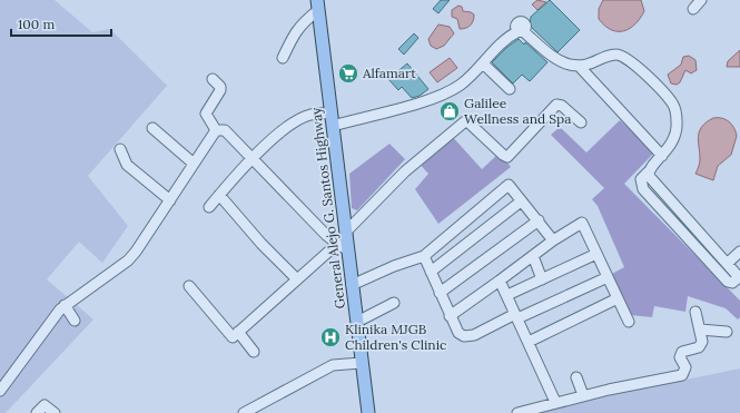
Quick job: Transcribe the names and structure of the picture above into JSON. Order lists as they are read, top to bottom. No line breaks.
{"streets":{"main road":["General Alejo G. Santos Highway"]},"places":{"supermarket":["Alfamart"],"shop":["Galilee Wellness and Spa"],"hospital":["Klinika MJGB Children's Clinic"]},"scale_bar":"100 m"}
